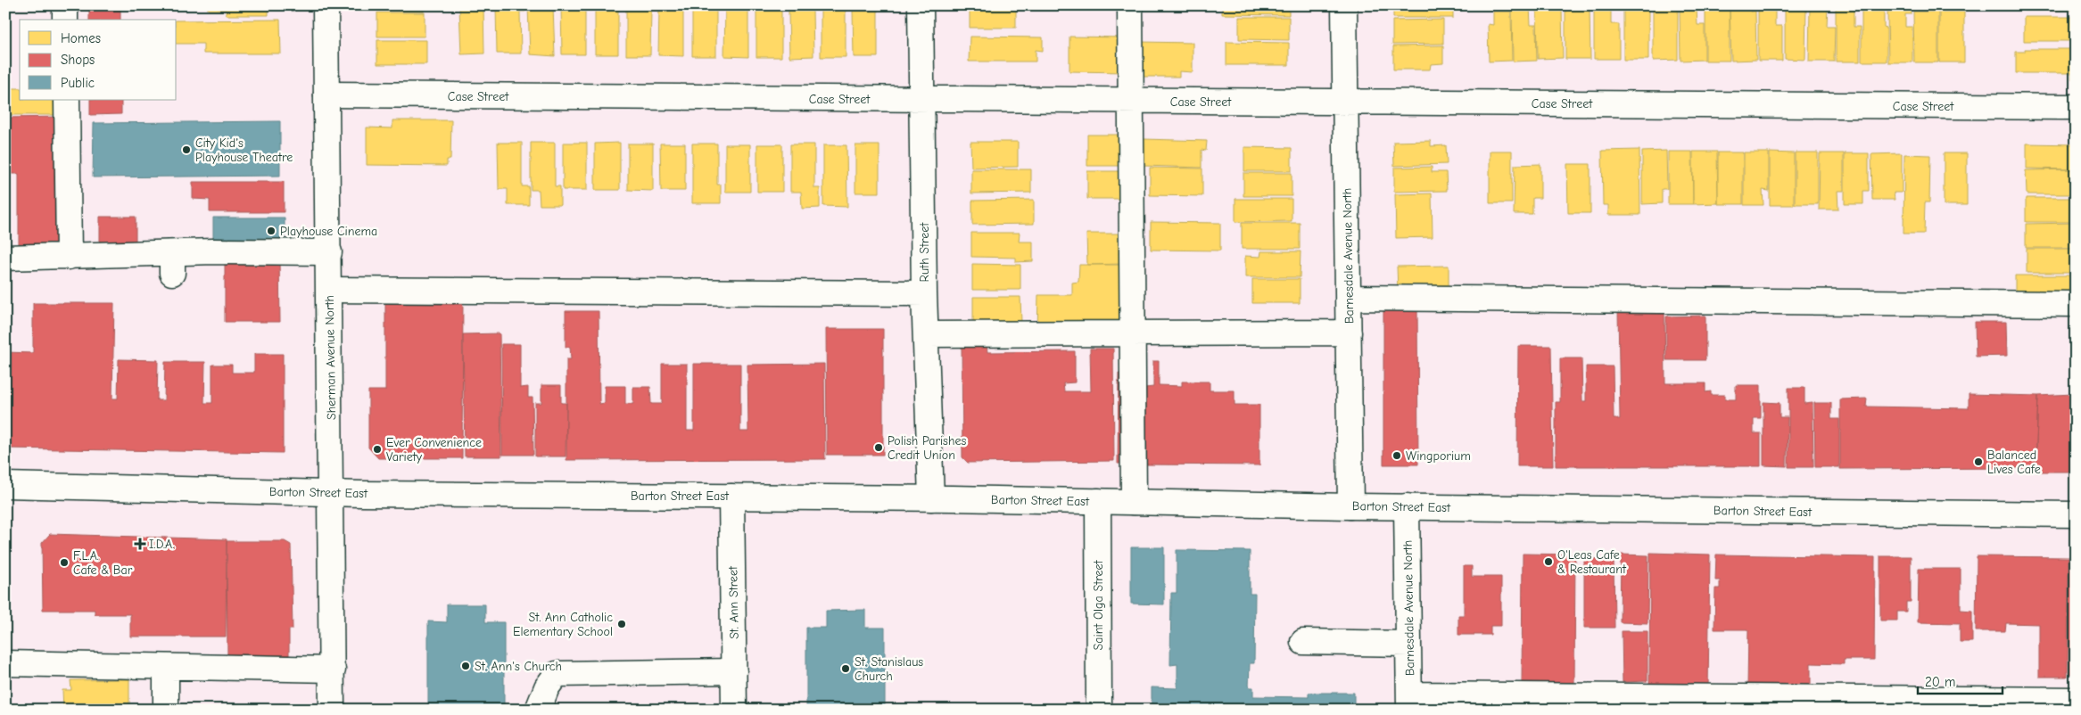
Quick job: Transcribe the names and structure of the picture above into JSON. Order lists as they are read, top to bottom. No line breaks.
{"streets":{"street":["Case Street","Ruth Street","Barnesdale Avenue North","Sherman Avenue North","Barton Street East","St. Ann Street","Saint Olga Street"]},"crossings":[["Case Street","Ruth Street"],["Case Street","Barnesdale Avenue North"],["Case Street","Sherman Avenue North"],["Ruth Street","Barton Street East"],["Barnesdale Avenue North","Barton Street East"],["Sherman Avenue North","Barton Street East"],["Barton Street East","St. Ann Street"],["Barton Street East","Saint Olga Street"]],"places":{"other":["City Kid's Playhouse Theatre","Playhouse Cinema","Polish Parishes Credit Union","Ever Convenience Variety","Wingporium","Balanced Lives Cafe","O'Leas Cafe & Restaurant","F.L.A. Cafe & Bar","St. Ann Catholic Elementary School","St. Ann's Church","St. Stanislaus Church"],"health":["I.D.A."]},"legend":["Homes","Shops","Public"],"scale_bar":"20 m"}
